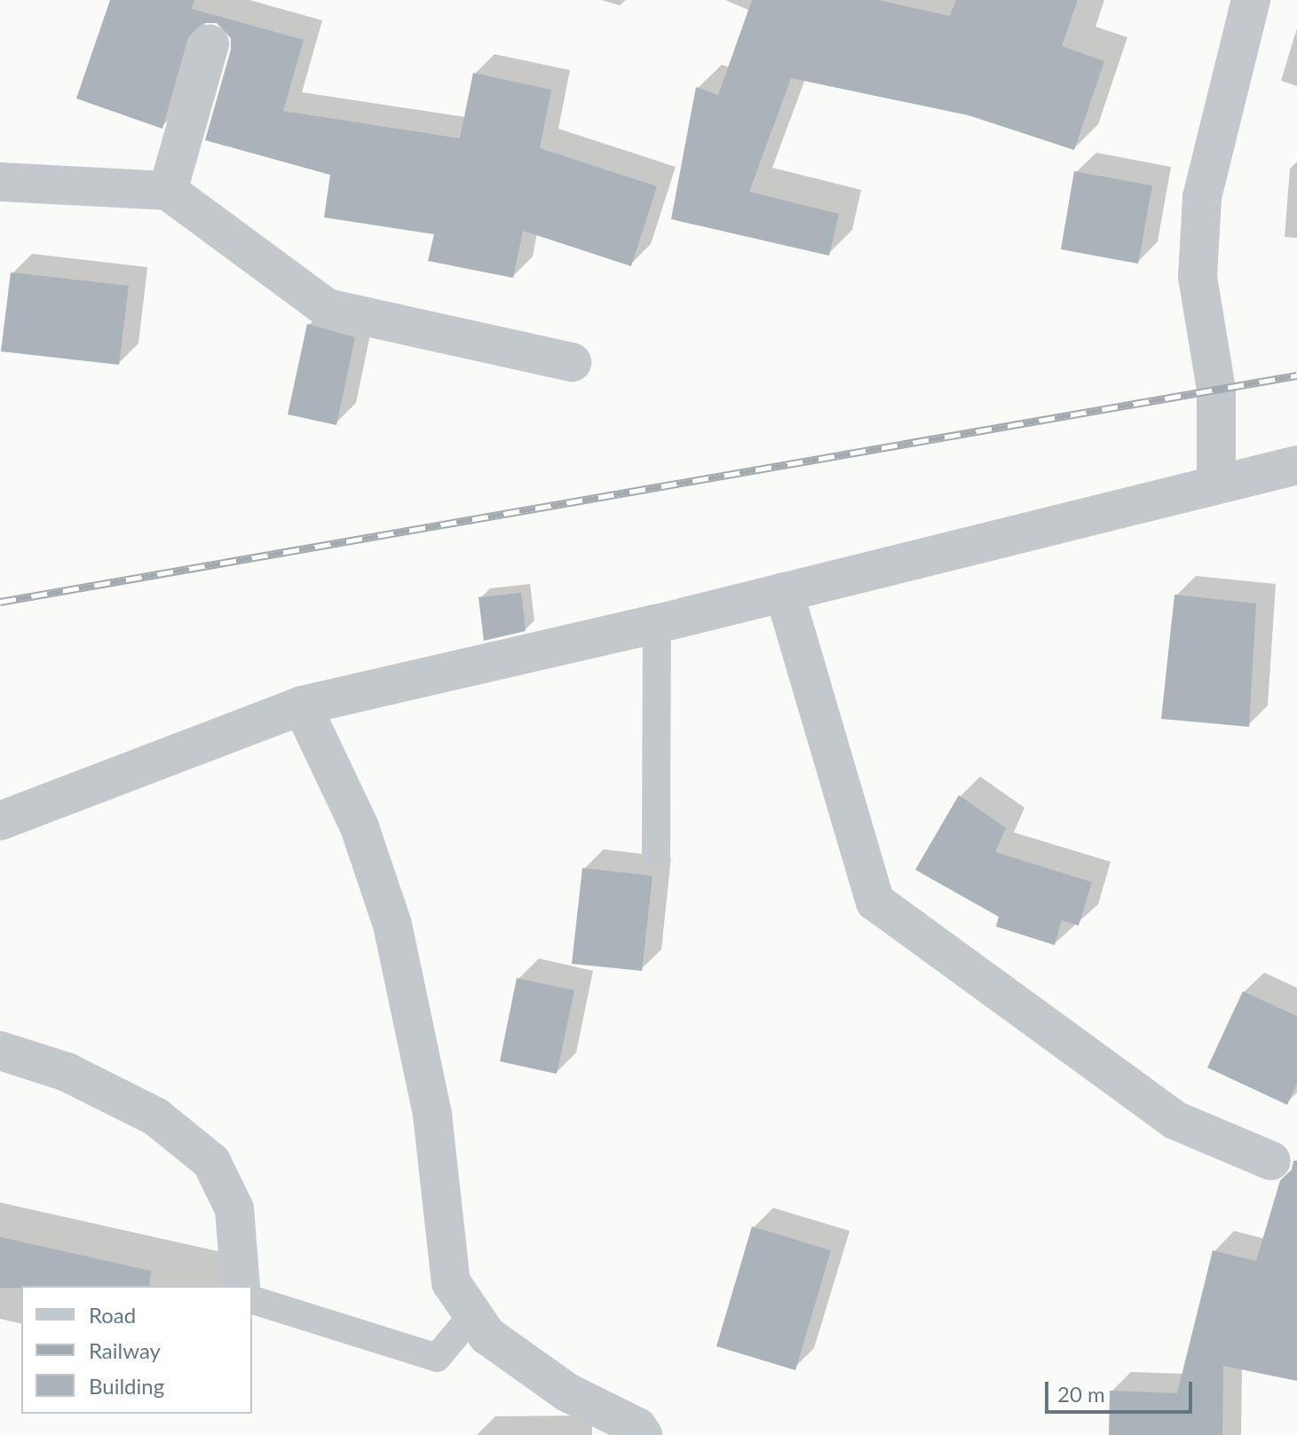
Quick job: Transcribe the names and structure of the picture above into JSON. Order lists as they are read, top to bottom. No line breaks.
{"legend":["Road","Railway","Building"],"scale_bar":"20 m"}
